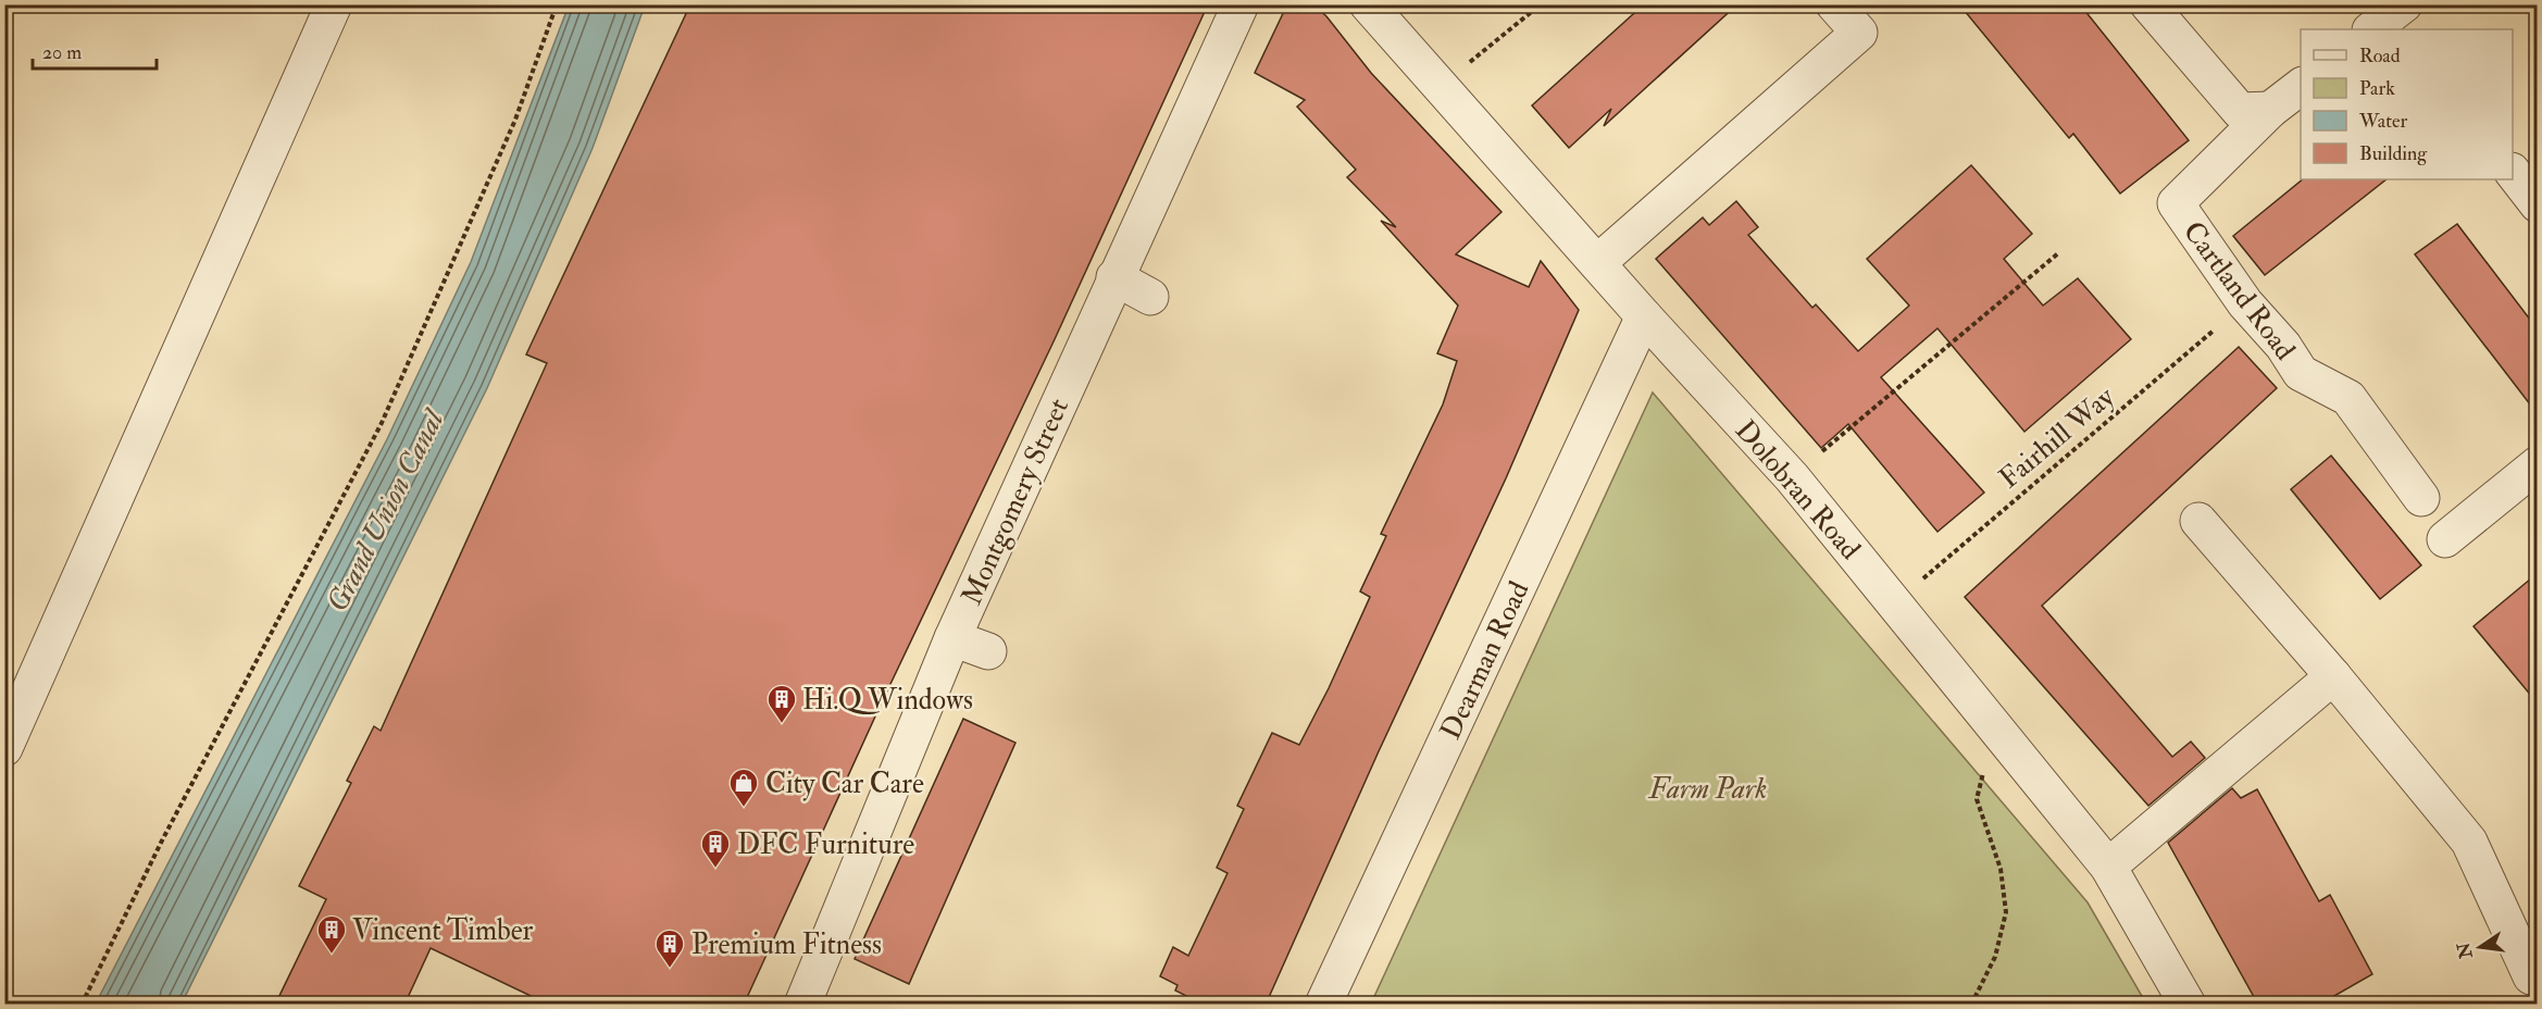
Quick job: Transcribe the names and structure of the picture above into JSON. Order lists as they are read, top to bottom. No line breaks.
{"streets":{"street":["Cartland Road","Dolobran Road","Montgomery Street","Dearman Road"],"path":["Fairhill Way"]},"crossings":[["Cartland Road","Fairhill Way"],["Fairhill Way","Dolobran Road"],["Dolobran Road","Dearman Road"]],"water":["Grand Union Canal"],"parks":["Farm Park"],"places":{"building":["Hi.Q Windows","DFC Furniture","Vincent Timber","Premium Fitness"],"shop":["City Car Care"]},"legend":["Road","Park","Water","Building"],"scale_bar":"20 m","north":"left"}
